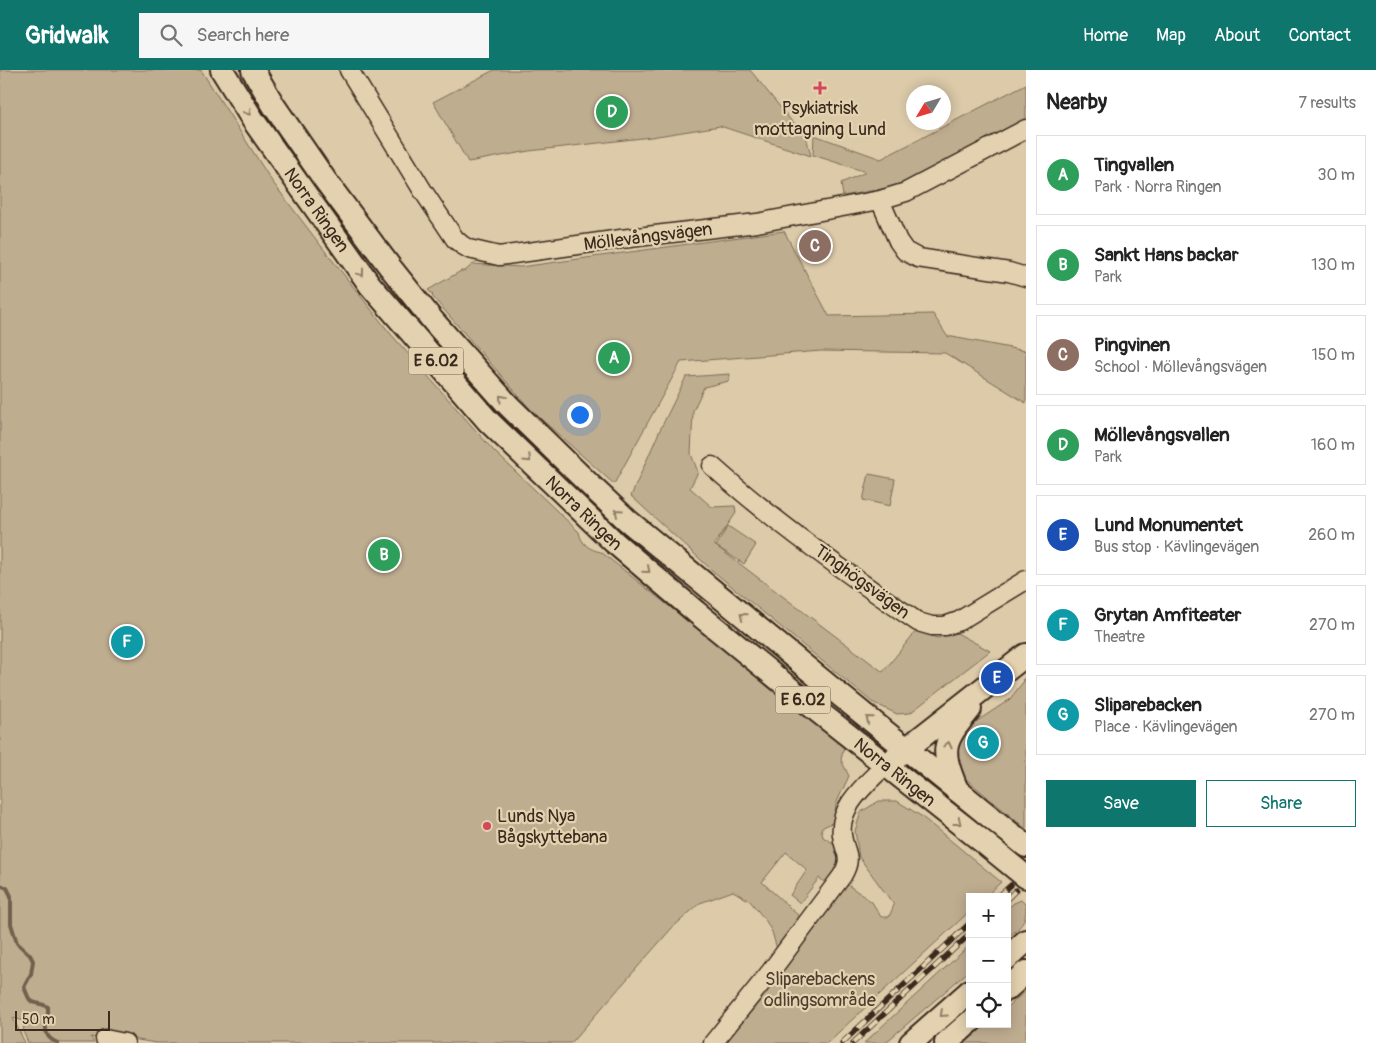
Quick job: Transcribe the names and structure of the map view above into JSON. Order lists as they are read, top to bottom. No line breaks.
{"streets":{"main road":["Norra Ringen","E 6.02"],"street":["Möllevångsvägen","Tinghögsvägen"]},"parks":["Sliparebackens odlingsområde"],"places":{"health":["Psykiatrisk mottagning Lund"],"other":["Lunds Nya Bågskyttebana"]},"scale_bar":"50 m","north":"bottom left","page":{"header":"Gridwalk","search":"Search here","nav":["Home","Map","About","Contact"],"heading":["Nearby","7 results"],"pins":["D","C","A","B","F","E","G"],"list":[{"mark":"A","name":"Tingvallen","note":"Park · Norra Ringen","value":"30 m"},{"mark":"B","name":"Sankt Hans backar","note":"Park","value":"130 m"},{"mark":"C","name":"Pingvinen","note":"School · Möllevångsvägen","value":"150 m"},{"mark":"D","name":"Möllevångsvallen","note":"Park","value":"160 m"},{"mark":"E","name":"Lund Monumentet","note":"Bus stop · Kävlingevägen","value":"260 m"},{"mark":"F","name":"Grytan Amfiteater","note":"Theatre","value":"270 m"},{"mark":"G","name":"Sliparebacken","note":"Place · Kävlingevägen","value":"270 m"}],"buttons":["Save","Share"],"map_buttons":["+","−"],"scale":"50 m"}}
